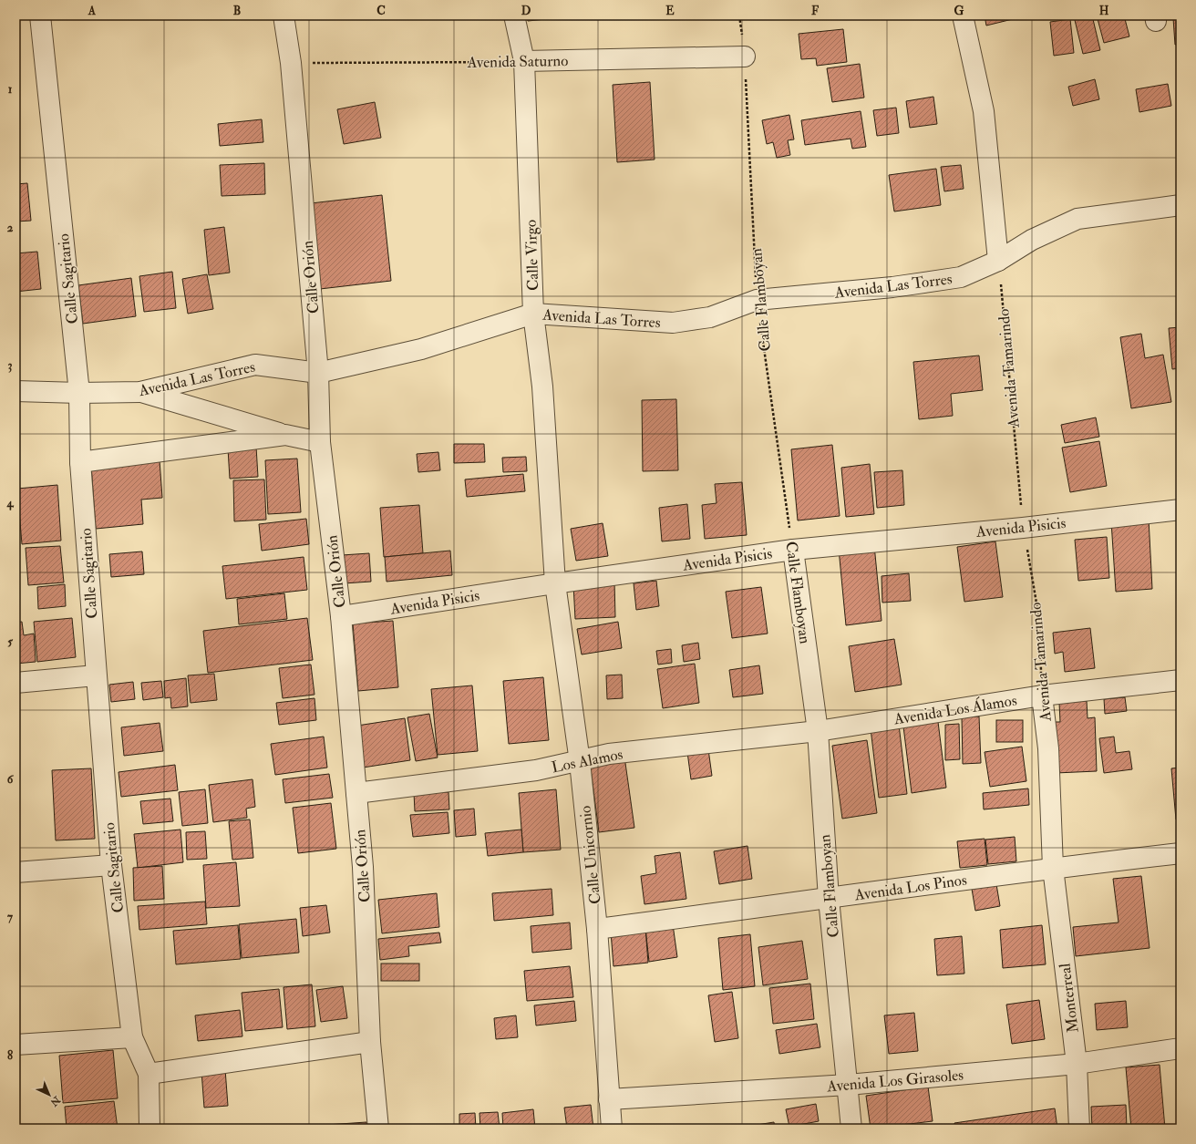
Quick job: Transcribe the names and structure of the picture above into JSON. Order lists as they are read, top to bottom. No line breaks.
{"streets":{"street":["Avenida Saturno","Calle Virgo","Calle Orión","Calle Sagitario","Avenida Las Torres","Calle Flamboyan","Avenida Tamarindo","Avenida Pisicis","Avenida Los Álamos","Los Alamos","Calle Unicornio","Avenida Los Pinos","Monterreal","Avenida Los Girasoles"]},"crossings":[["Avenida Saturno","Calle Virgo"],["Avenida Saturno","Calle Orión"],["Avenida Saturno","Calle Flamboyan"],["Calle Virgo","Avenida Las Torres"],["Calle Virgo","Avenida Pisicis"],["Calle Virgo","Calle Unicornio"],["Calle Orión","Avenida Las Torres"],["Calle Orión","Avenida Pisicis"],["Calle Orión","Los Alamos"],["Calle Sagitario","Avenida Las Torres"],["Avenida Las Torres","Calle Flamboyan"],["Avenida Las Torres","Avenida Tamarindo"],["Calle Flamboyan","Avenida Pisicis"],["Calle Flamboyan","Avenida Los Álamos"],["Calle Flamboyan","Los Alamos"],["Calle Flamboyan","Avenida Los Pinos"],["Calle Flamboyan","Avenida Los Girasoles"],["Avenida Tamarindo","Avenida Pisicis"],["Avenida Tamarindo","Avenida Los Álamos"],["Avenida Tamarindo","Avenida Los Pinos"],["Avenida Tamarindo","Monterreal"],["Avenida Pisicis","Calle Unicornio"],["Avenida Los Álamos","Los Alamos"],["Los Alamos","Calle Unicornio"],["Calle Unicornio","Avenida Los Pinos"],["Calle Unicornio","Avenida Los Girasoles"],["Avenida Los Pinos","Monterreal"],["Monterreal","Avenida Los Girasoles"]],"north":"bottom right","grid":{"columns":["A","B","C","D","E","F","G","H"],"rows":["1","2","3","4","5","6","7","8"]}}
